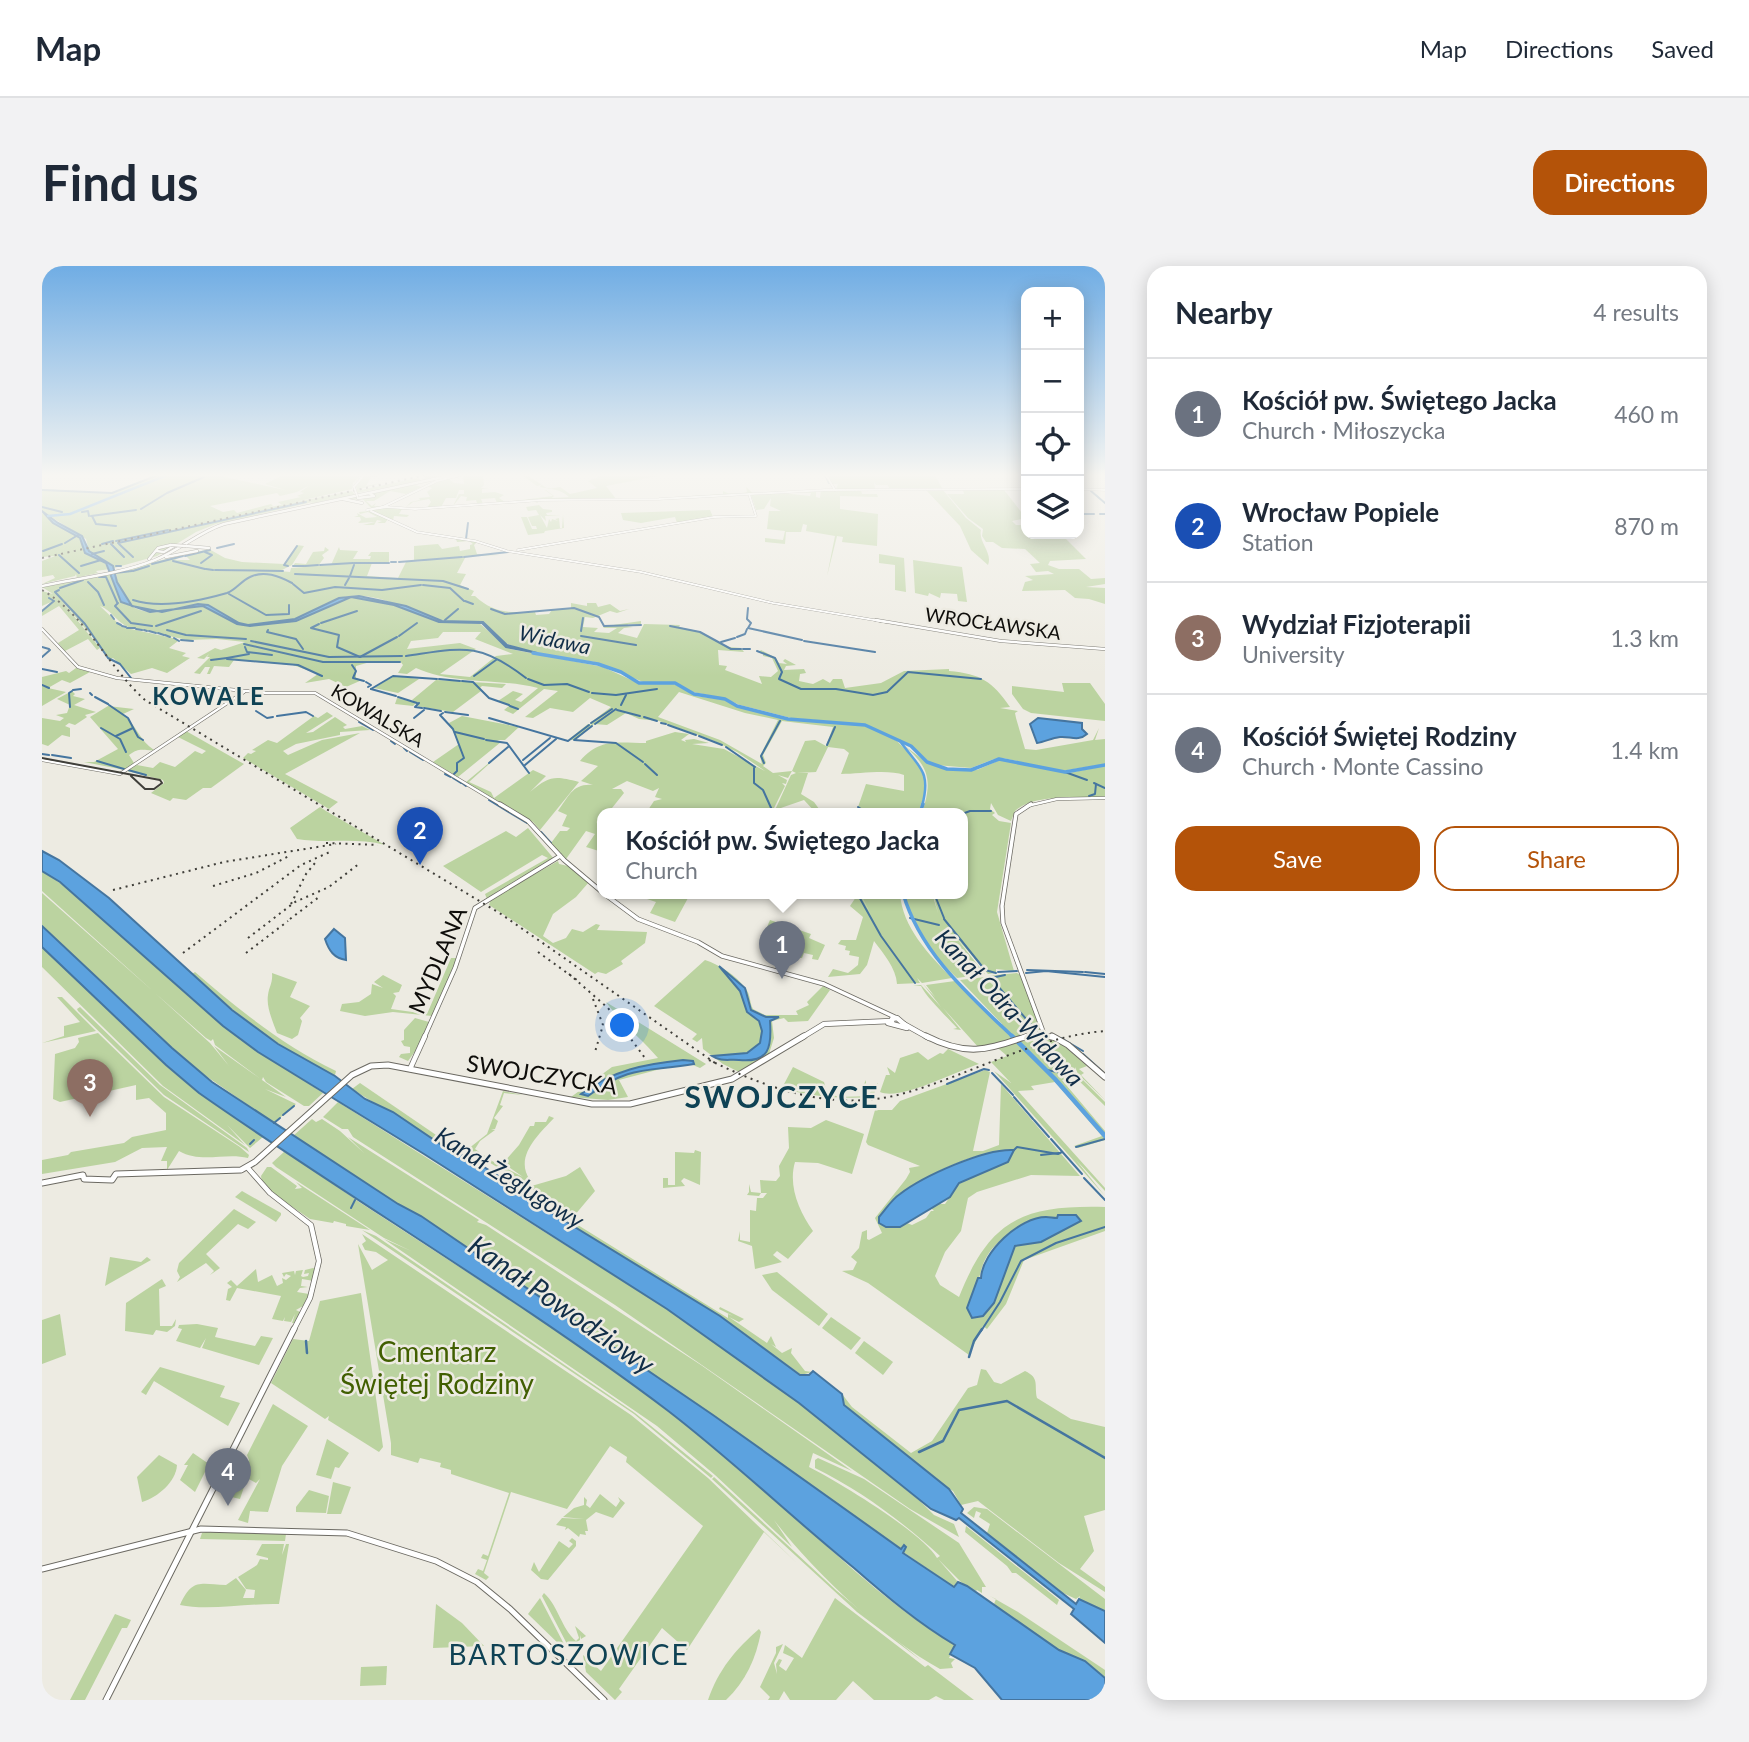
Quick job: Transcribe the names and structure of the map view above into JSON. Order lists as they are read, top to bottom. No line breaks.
{"streets":{"main road":["SWOJCZYCKA"],"street":["WROCŁAWSKA","KOWALSKA","MYDLANA"]},"crossings":[["KOWALSKA","MYDLANA"],["KOWALSKA","SWOJCZYCKA"],["MYDLANA","SWOJCZYCKA"]],"districts":["KOWALE","SWOJCZYCE","BARTOSZOWICE"],"water":["Widawa","Kanał Odra-Widawa","Kanał Żeglugowy","Kanał Powodziowy"],"parks":["Cmentarz Świętej Rodziny"],"page":{"header":"Map","nav":["Map","Directions","Saved"],"buttons":["Directions",["Save","Share"]],"title":"Find us","heading":["Nearby","4 results"],"map_buttons":["+","−"],"list":[{"mark":"1","name":"Kościół pw. Świętego Jacka","note":"Church · Miłoszycka","value":"460 m"},{"mark":"2","name":"Wrocław Popiele","note":"Station","value":"870 m"},{"mark":"3","name":"Wydział Fizjoterapii","note":"University","value":"1.3 km"},{"mark":"4","name":"Kościół Świętej Rodziny","note":"Church · Monte Cassino","value":"1.4 km"}],"pins":["2","1","3","4"],"popup":["Kościół pw. Świętego Jacka","Church"]}}
